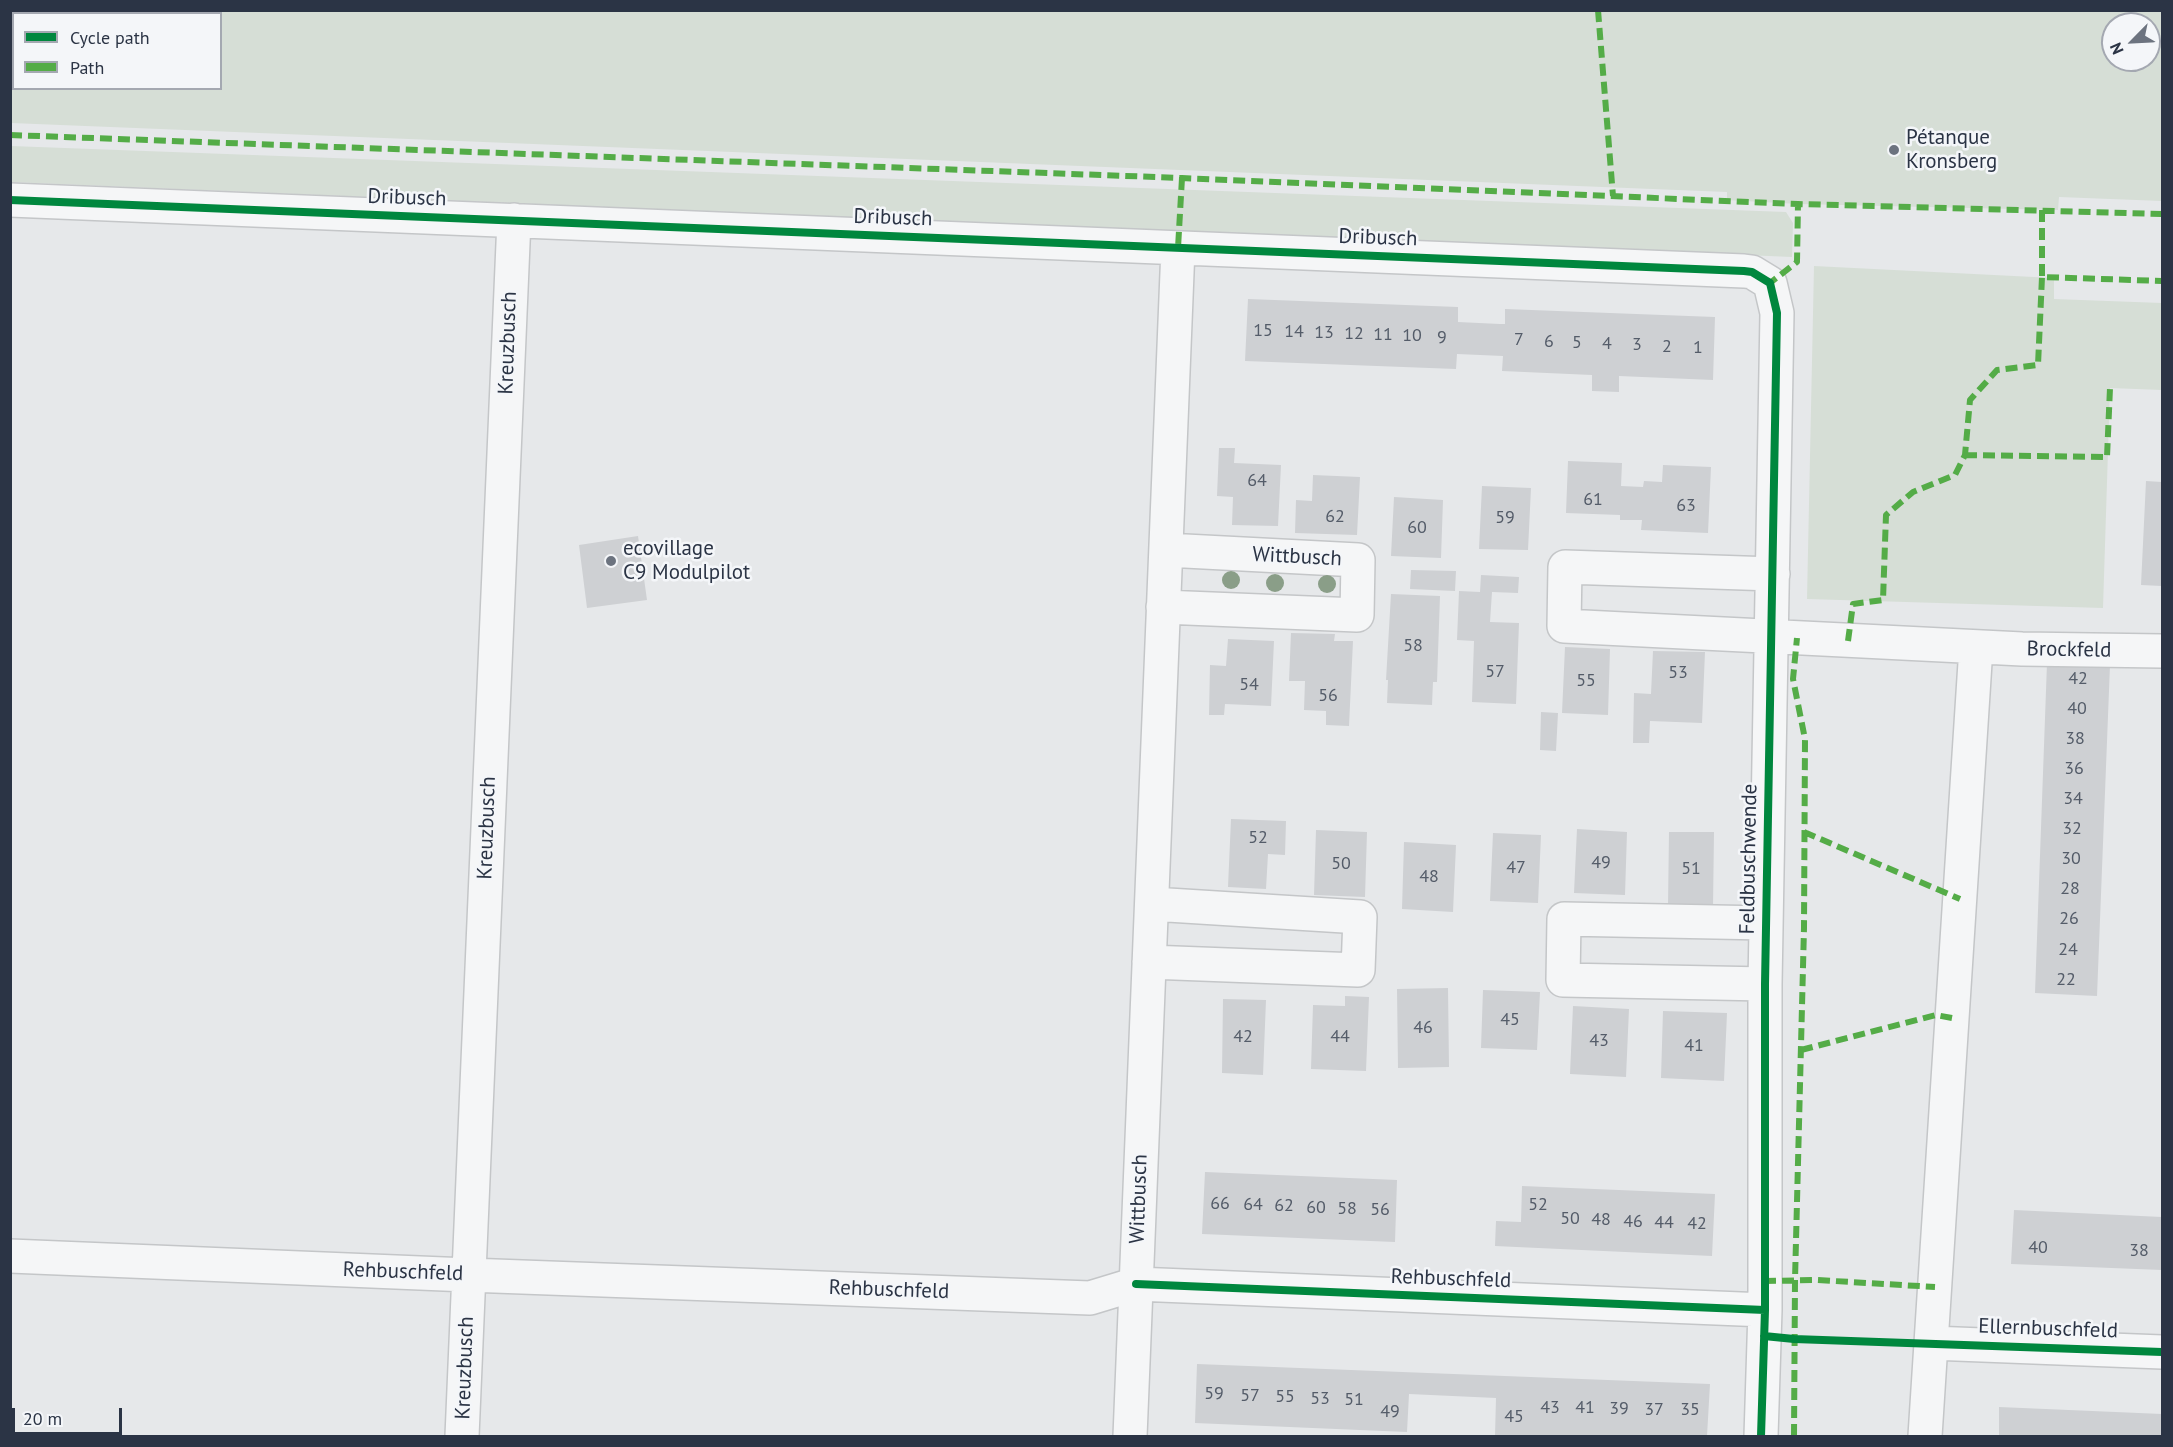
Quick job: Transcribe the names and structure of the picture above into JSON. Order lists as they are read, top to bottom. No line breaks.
{"streets":{"street":["Dribusch","Kreuzbusch","Wittbusch","Brockfeld","Feldbuschwende","Rehbuschfeld","Ellernbuschfeld"]},"crossings":[["Dribusch","Kreuzbusch"],["Dribusch","Wittbusch"],["Dribusch","Feldbuschwende"],["Kreuzbusch","Rehbuschfeld"],["Wittbusch","Rehbuschfeld"],["Feldbuschwende","Rehbuschfeld"]],"places":["Pétanque Kronsberg","ecovillage C9 Modulpilot"],"house_numbers":["15","14","13","12","11","10","9","7","6","5","4","3","2","1","64","61","63","62","59","60","58","57","53","42","55","54","56","40","38","36","34","32","52","30","49","50","47","51","48","28","26","24","22","45","46","42","44","43","41","66","64","52","62","60","58","56","50","48","46","44","42","40","38","59","57","55","53","51","43","41","39","37","35","49","45"],"legend":["Cycle path","Path"],"scale_bar":"20 m","north":"bottom left"}
